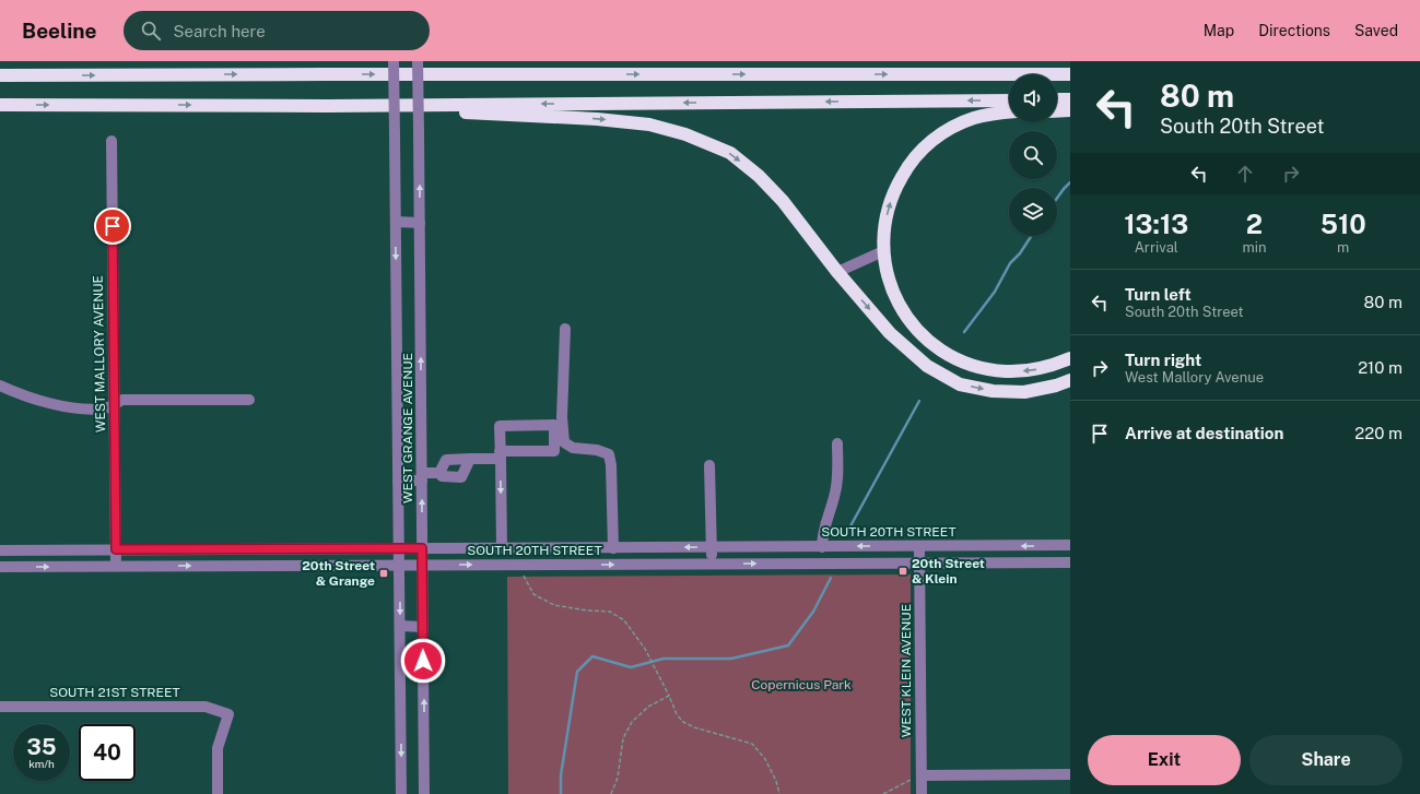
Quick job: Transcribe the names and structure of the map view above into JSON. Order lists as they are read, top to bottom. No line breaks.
{"streets":{"street":["WEST MALLORY AVENUE","WEST GRANGE AVENUE","SOUTH 20TH STREET","WEST KLEIN AVENUE","SOUTH 21ST STREET"]},"crossings":[["WEST MALLORY AVENUE","SOUTH 20TH STREET"],["WEST GRANGE AVENUE","SOUTH 20TH STREET"],["SOUTH 20TH STREET","WEST KLEIN AVENUE"]],"parks":["Copernicus Park"],"places":{"transit":["20th Street & Klein","20th Street & Grange"]},"page":{"header":"Beeline","search":"Search here","nav":["Map","Directions","Saved"],"turn":["80 m","South 20th Street"],"eta":["13:13","Arrival","2","min","510","m"],"list":[{"name":"Turn left","note":"South 20th Street","value":"80 m"},{"name":"Turn right","note":"West Mallory Avenue","value":"210 m"},{"name":"Arrive at destination","value":"220 m"}],"speed":"35 km/h","limit":"40","buttons":["Exit","Share"]}}
